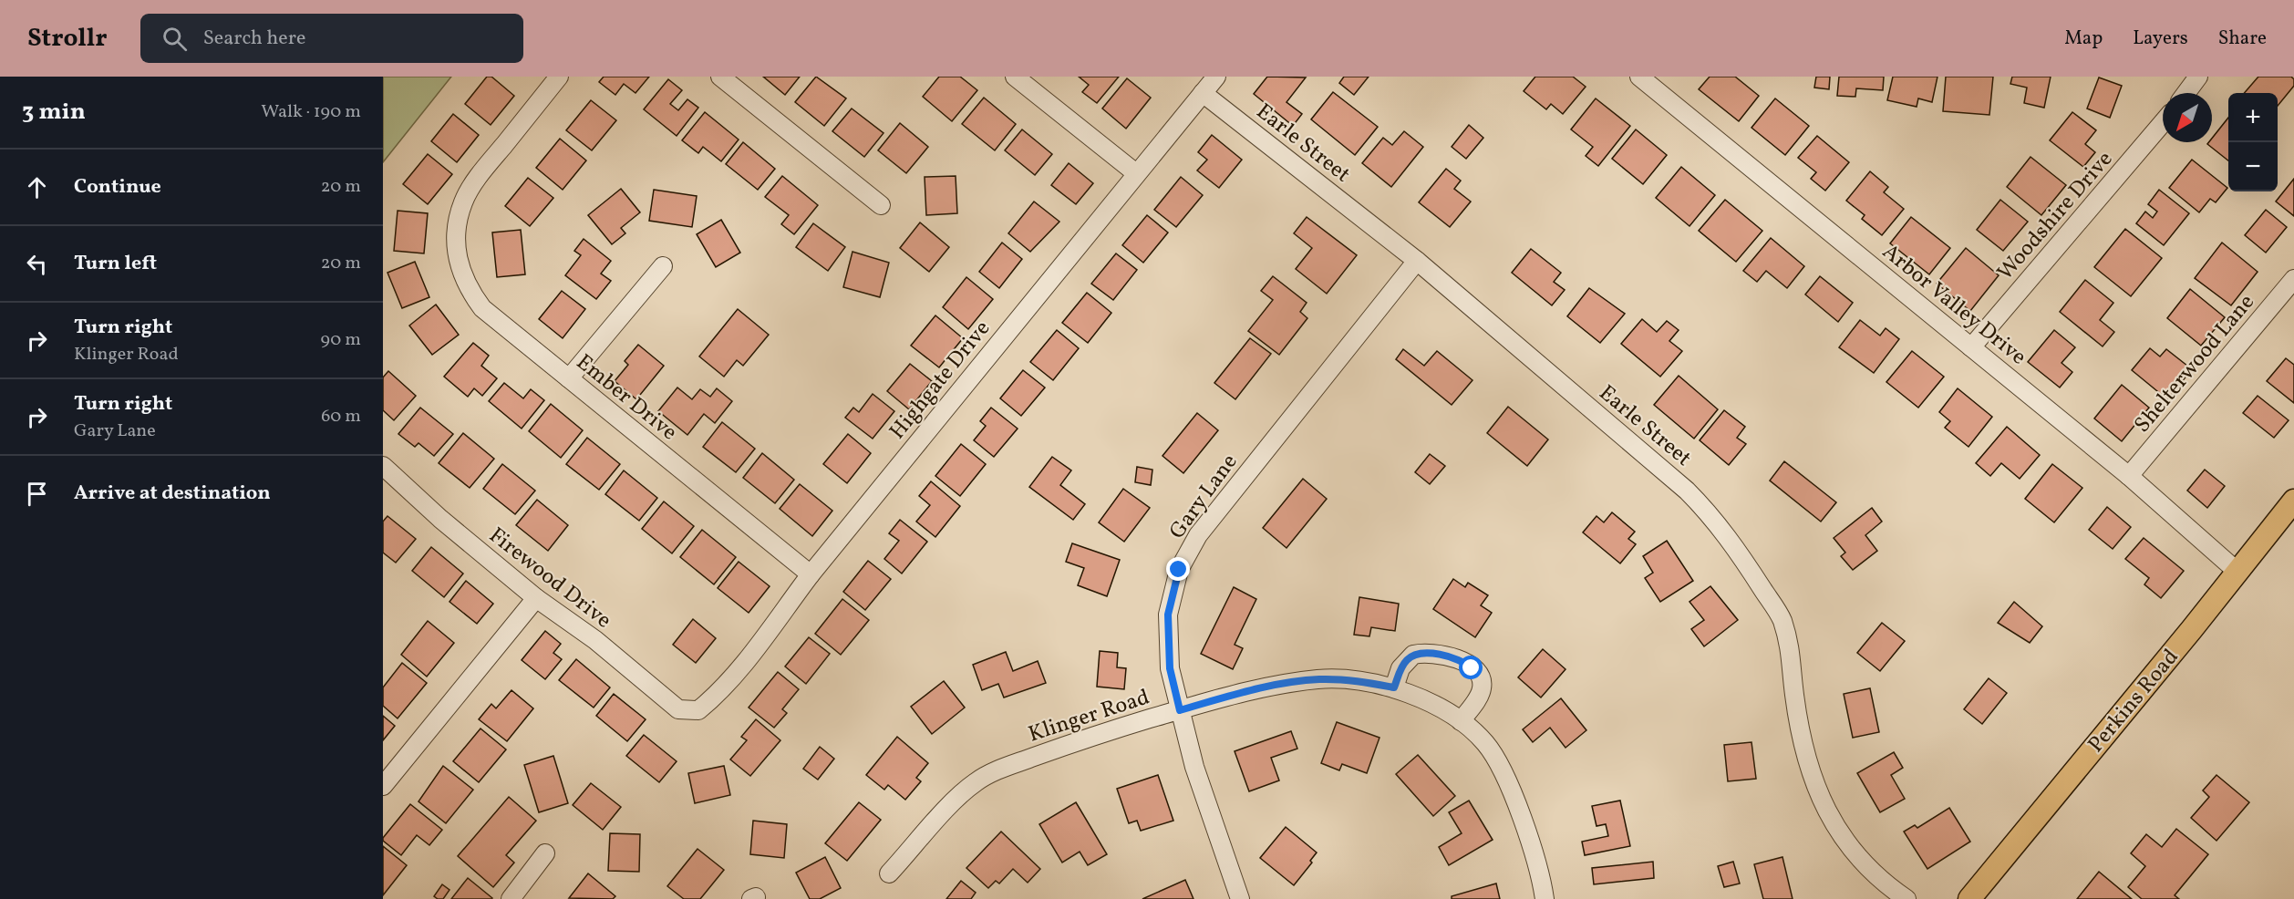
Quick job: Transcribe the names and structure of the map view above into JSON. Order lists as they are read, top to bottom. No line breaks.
{"streets":{"main road":["Perkins Road"],"street":["Earle Street","Woodshire Drive","Arbor Valley Drive","Shelterwood Lane","Highgate Drive","Ember Drive","Gary Lane","Firewood Drive","Klinger Road"]},"crossings":[["Earle Street","Highgate Drive"],["Earle Street","Gary Lane"],["Woodshire Drive","Arbor Valley Drive"],["Arbor Valley Drive","Shelterwood Lane"],["Arbor Valley Drive","Perkins Road"],["Highgate Drive","Ember Drive"],["Highgate Drive","Firewood Drive"],["Gary Lane","Klinger Road"]],"north":"bottom left","page":{"header":"Strollr","search":"Search here","nav":["Map","Layers","Share"],"heading":["3 min","Walk · 190 m"],"map_buttons":["+","−"],"list":[["Continue","20 m"],["Turn left","20 m"],["Turn right","Klinger Road","90 m"],["Turn right","Gary Lane","60 m"],"Arrive at destination"]}}
